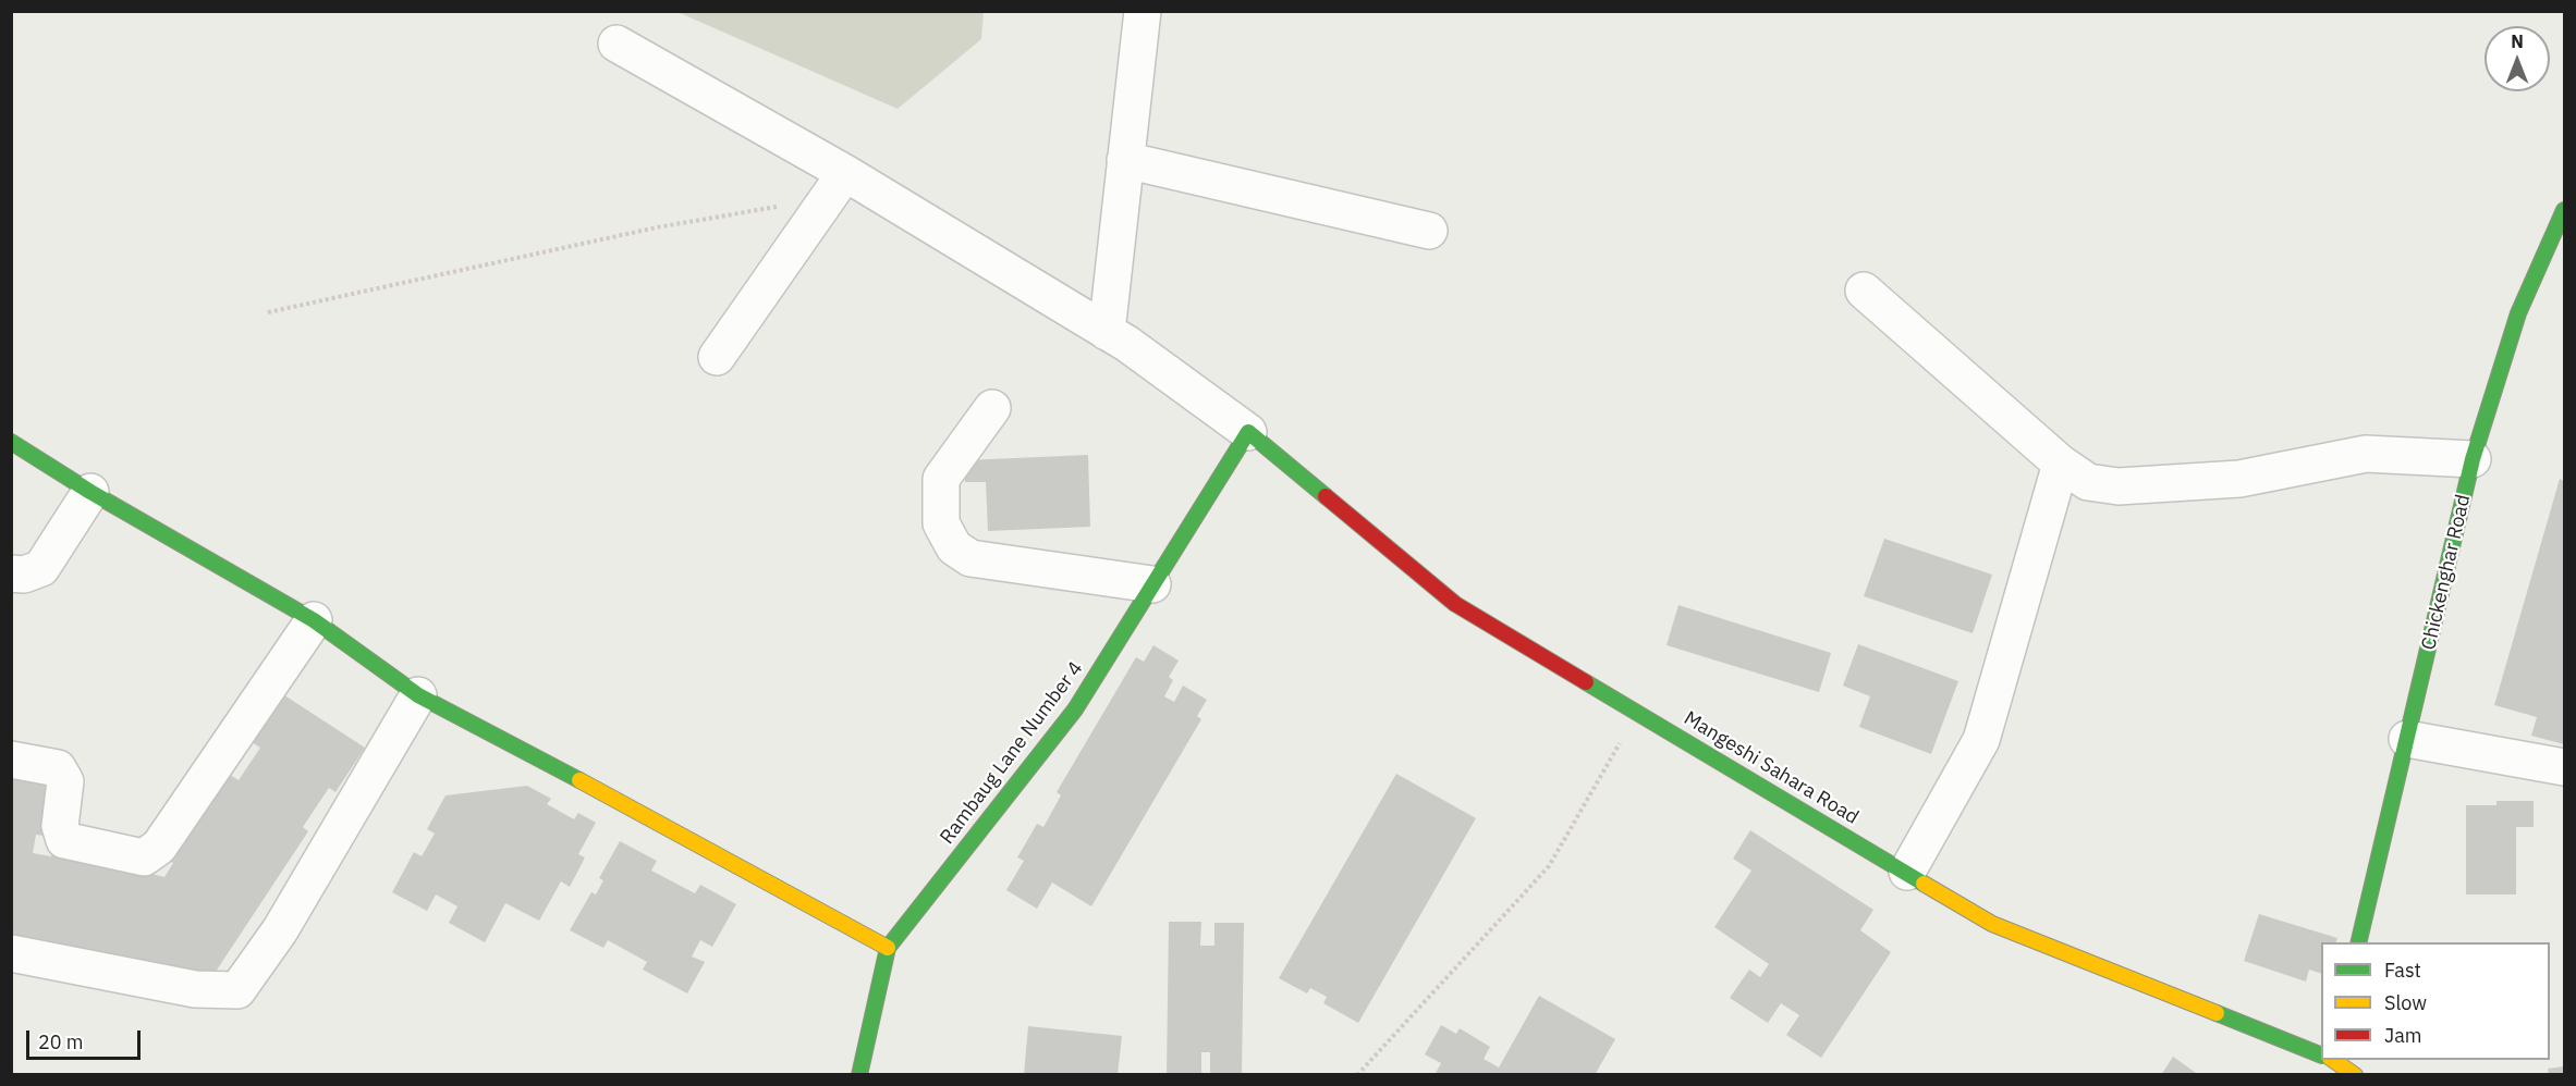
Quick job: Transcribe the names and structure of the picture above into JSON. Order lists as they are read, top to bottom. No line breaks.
{"streets":{"street":["Chickenghar Road","Rambaug Lane Number 4","Mangeshi Sahara Road"]},"crossings":[["Rambaug Lane Number 4","Mangeshi Sahara Road"]],"legend":["Fast","Slow","Jam"],"scale_bar":"20 m","north":"top"}
